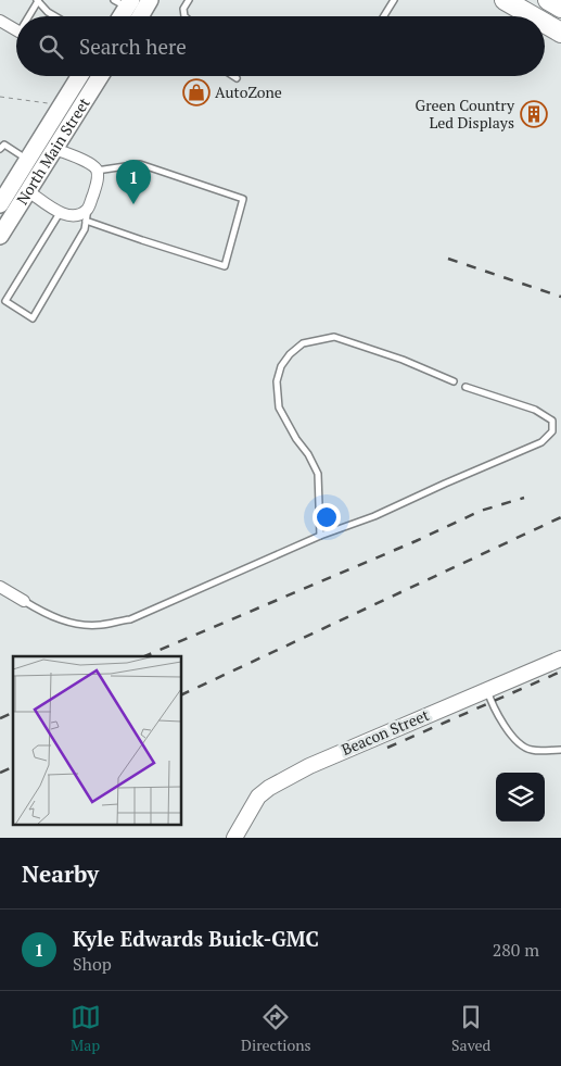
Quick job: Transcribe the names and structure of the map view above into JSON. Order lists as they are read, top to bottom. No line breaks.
{"streets":{"main road":["North Main Street"],"street":["Beacon Street"]},"places":{"shop":["AutoZone"],"building":["Green Country Led Displays"]},"page":{"search":"Search here","pins":"1","heading":"Nearby","list":[{"mark":"1","name":"Kyle Edwards Buick-GMC","note":"Shop","value":"280 m"}],"nav":["Map","Directions","Saved"]}}
